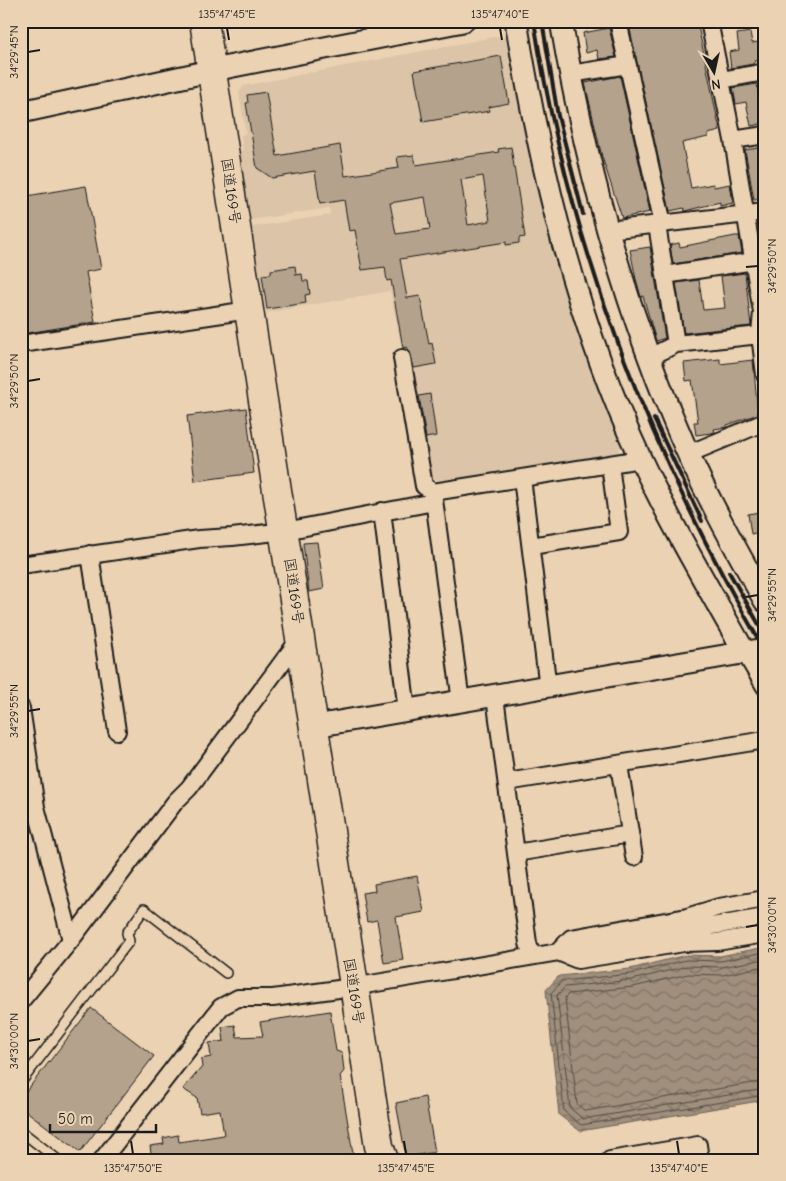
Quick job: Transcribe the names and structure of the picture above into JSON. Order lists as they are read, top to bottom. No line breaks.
{"streets":{"highway":["国道169号"]},"scale_bar":"50 m","north":"bottom","coordinates":["135°47'45\"E","135°47'40\"E","34°29'45\"N","34°29'50\"N","34°29'55\"N","34°30'00\"N","135°47'50\"E"]}
